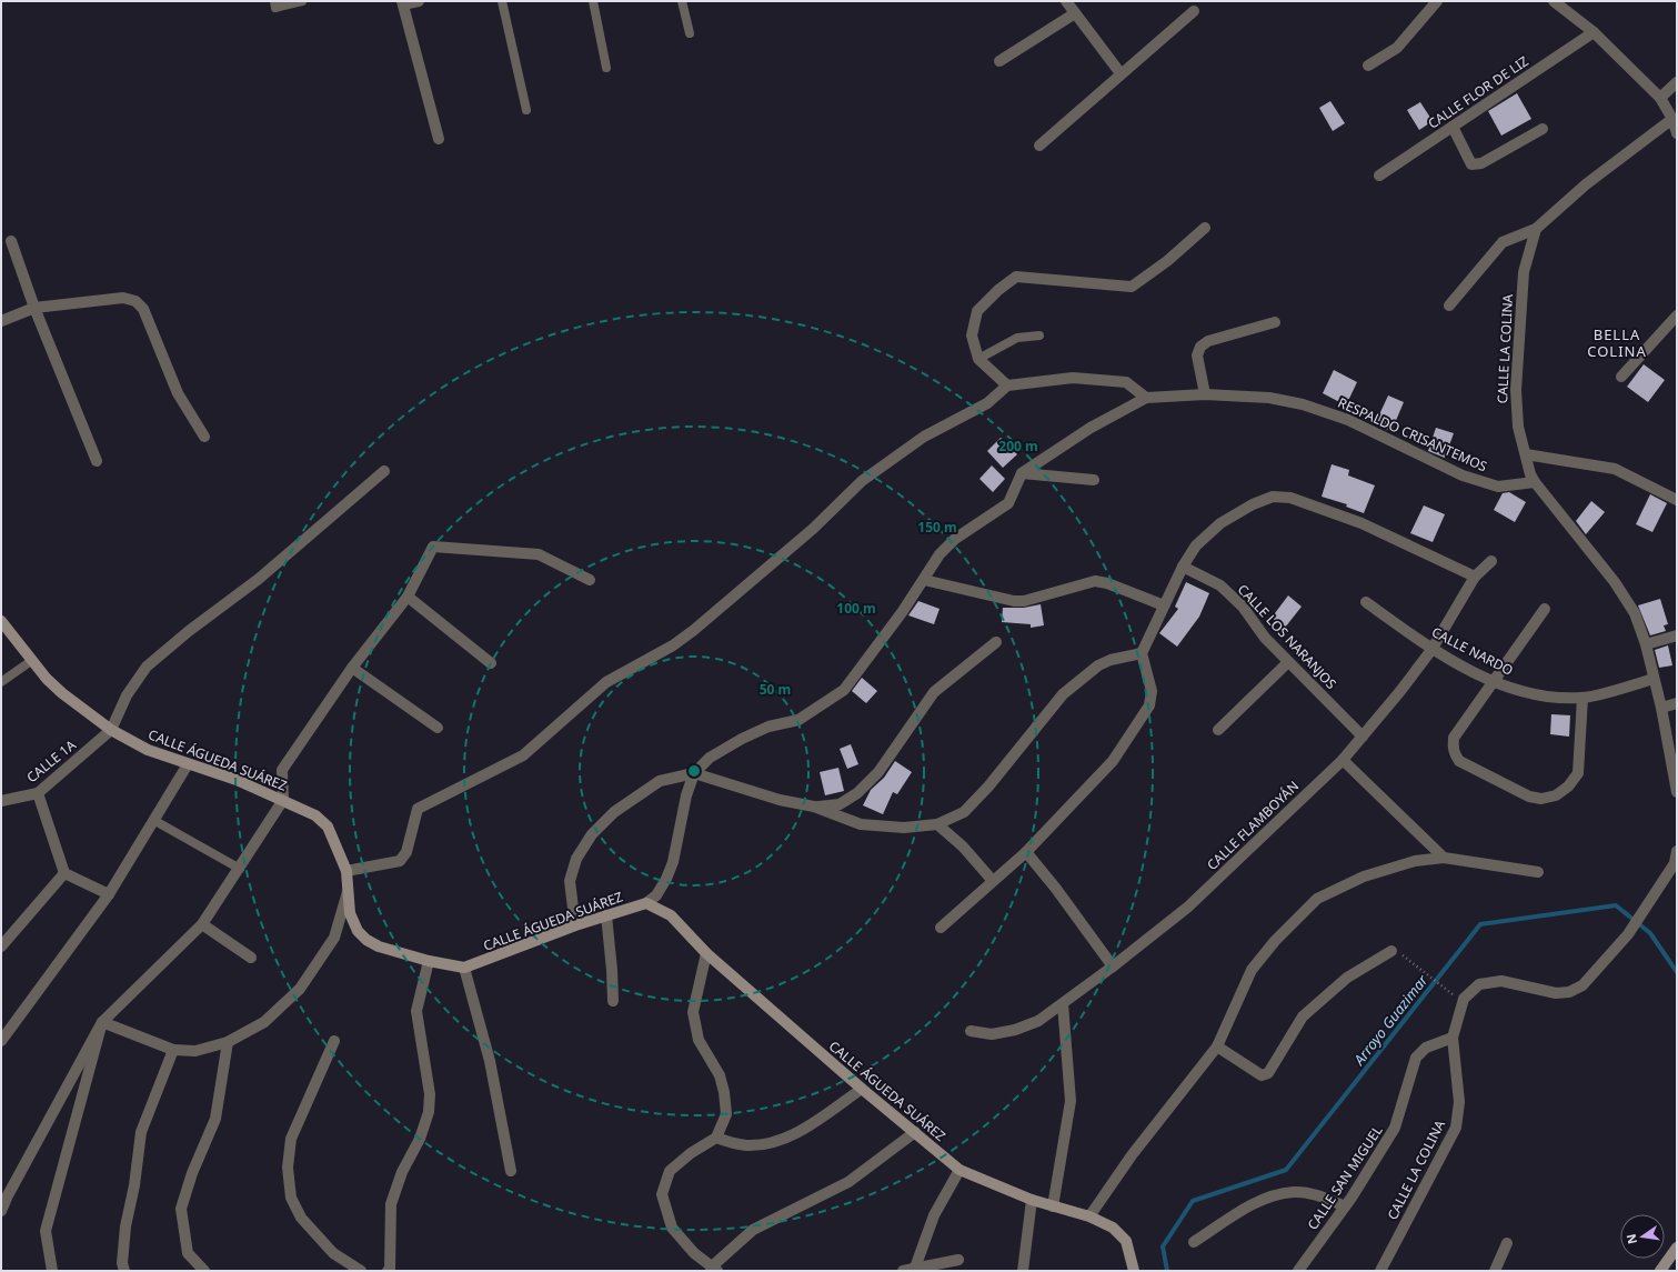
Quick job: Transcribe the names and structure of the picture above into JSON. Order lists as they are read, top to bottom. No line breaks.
{"streets":{"street":["CALLE FLOR DE LIZ","CALLE LA COLINA","RESPALDO CRISANTEMOS","CALLE LOS NARANJOS","CALLE NARDO","CALLE ÁGUEDA SUÁREZ","CALLE 1A","CALLE FLAMBOYÁN","CALLE SAN MIGUEL"]},"crossings":[["CALLE LA COLINA","RESPALDO CRISANTEMOS"],["CALLE LA COLINA","CALLE NARDO"],["CALLE LA COLINA","CALLE SAN MIGUEL"],["CALLE LOS NARANJOS","CALLE FLAMBOYÁN"],["CALLE NARDO","CALLE FLAMBOYÁN"],["CALLE ÁGUEDA SUÁREZ","CALLE 1A"]],"districts":["BELLA COLINA"],"water":["Arroyo Guazimar"],"north":"left","rings":["200 m","150 m","100 m","50 m"]}
